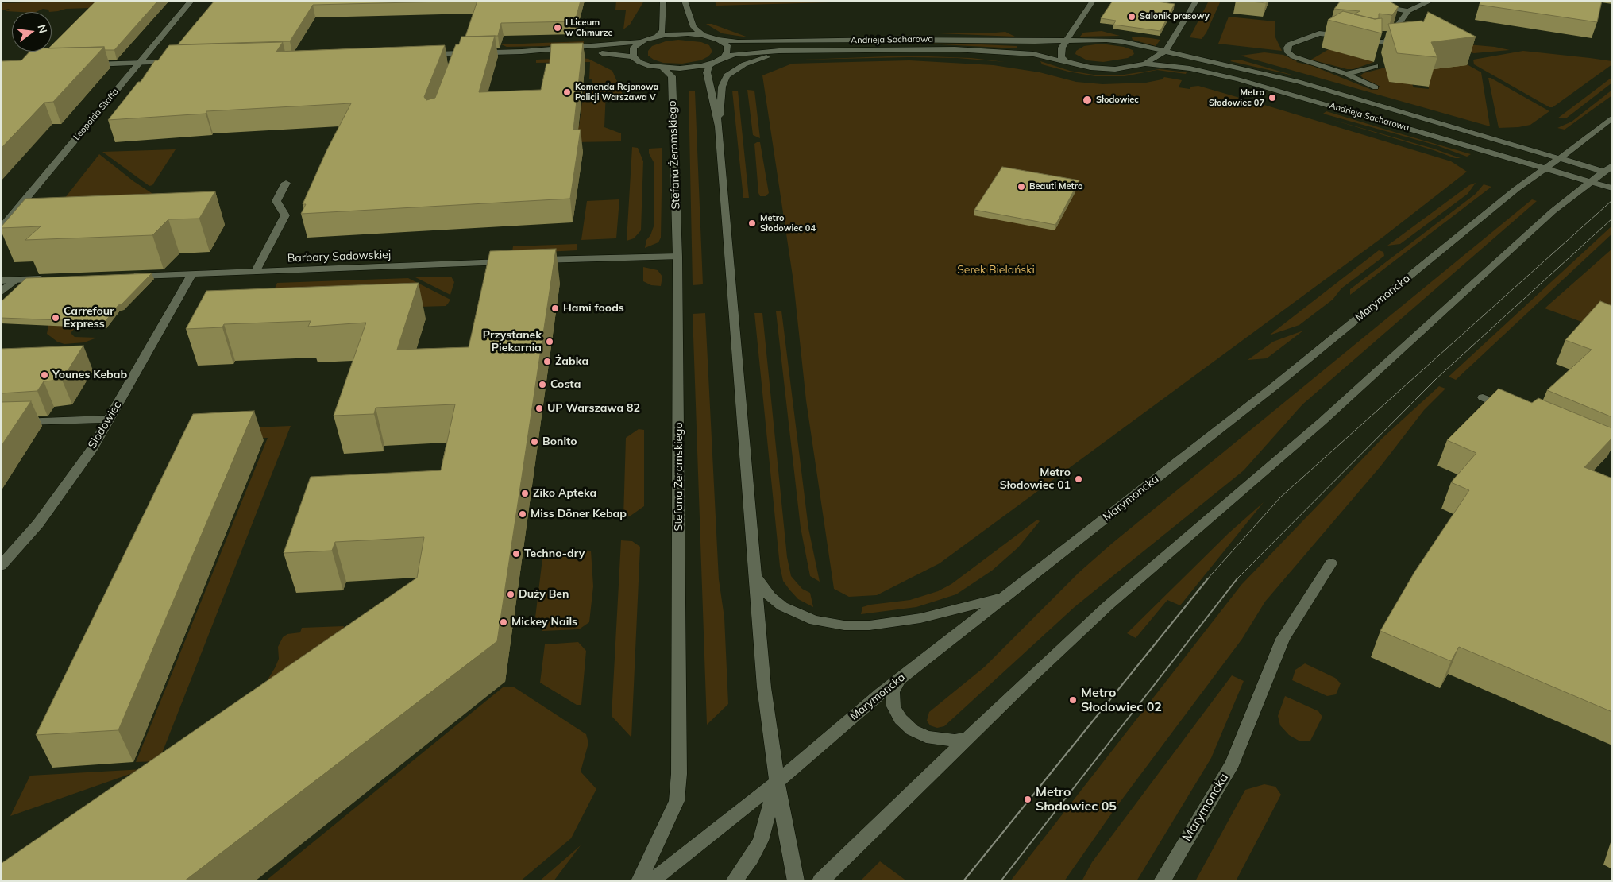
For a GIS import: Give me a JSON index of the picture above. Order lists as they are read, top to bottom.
{
  "streets": {
    "main road": [
      "Andrieja Sacharowa",
      "Leopolda Staffa",
      "Stefana Żeromskiego",
      "Barbary Sadowskiej",
      "Marymoncka",
      "Słodowiec"
    ]
  },
  "crossings": [
    ["Andrieja Sacharowa", "Stefana Żeromskiego"],
    ["Andrieja Sacharowa", "Marymoncka"],
    ["Barbary Sadowskiej", "Słodowiec"]
  ],
  "parks": ["Serek Bielański"],
  "places": [
    "Salonik prasowy",
    "I Liceum w Chmurze",
    "Komenda Rejonowa Policji Warszawa V",
    "Metro Słodowiec 07",
    "Słodowiec",
    "Beauti Metro",
    "Metro Słodowiec 04",
    "Hami foods",
    "Carrefour Express",
    "Przystanek Piekarnia",
    "Żabka",
    "Younes Kebab",
    "Costa",
    "UP Warszawa 82",
    "Bonito",
    "Metro Słodowiec 01",
    "Ziko Apteka",
    "Miss Döner Kebap",
    "Techno-dry",
    "Duży Ben",
    "Mickey Nails",
    "Metro Słodowiec 02",
    "Metro Słodowiec 05"
  ],
  "north": "right"
}
